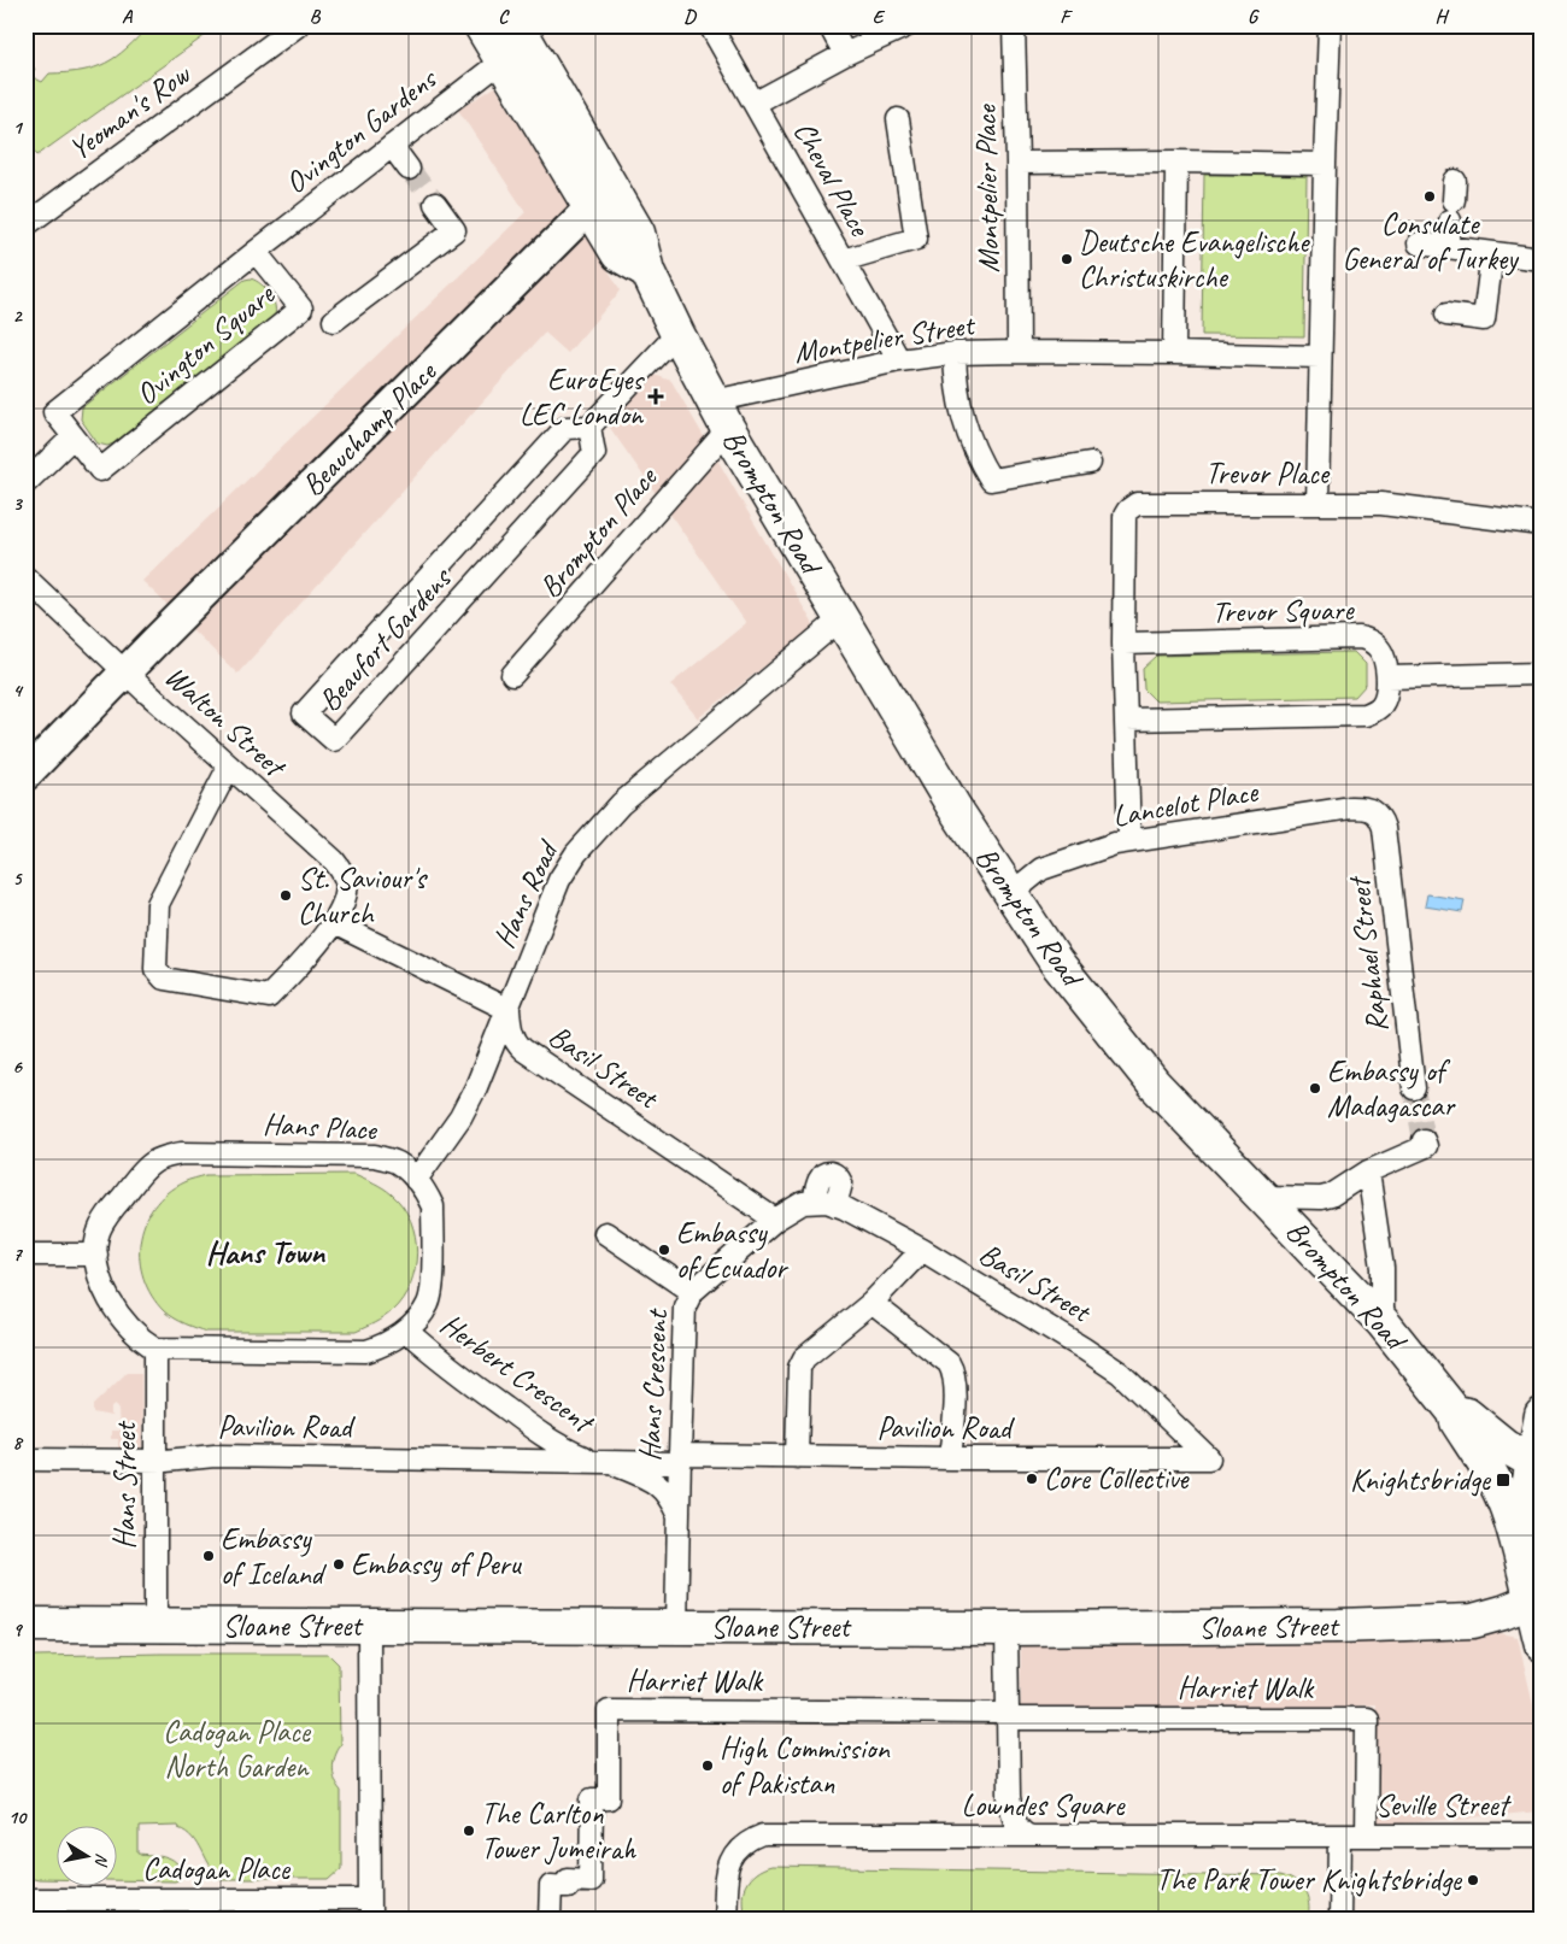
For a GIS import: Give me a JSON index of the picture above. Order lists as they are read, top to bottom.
{
  "streets": {
    "main road": ["Beauchamp Place", "Brompton Road", "Sloane Street"],
    "street": [
      "Yeoman's Row",
      "Ovington Gardens",
      "Cheval Place",
      "Montpelier Place",
      "Montpelier Street",
      "Ovington Square",
      "Trevor Place",
      "Brompton Place",
      "Trevor Square",
      "Beaufort Gardens",
      "Walton Street",
      "Lancelot Place",
      "Hans Road",
      "Raphael Street",
      "Basil Street",
      "Hans Place",
      "Herbert Crescent",
      "Hans Crescent",
      "Pavilion Road",
      "Hans Street",
      "Harriet Walk",
      "Lowndes Square",
      "Seville Street",
      "Cadogan Place"
    ]
  },
  "crossings": [
    ["Ovington Gardens", "Ovington Square"],
    ["Ovington Gardens", "Brompton Road"],
    ["Cheval Place", "Montpelier Street"],
    ["Montpelier Place", "Montpelier Street"],
    ["Montpelier Street", "Brompton Road"],
    ["Montpelier Street", "Brompton Place"],
    ["Beauchamp Place", "Brompton Road"],
    ["Beauchamp Place", "Walton Street"],
    ["Trevor Place", "Trevor Square"],
    ["Brompton Road", "Brompton Place"],
    ["Brompton Road", "Lancelot Place"],
    ["Brompton Road", "Hans Road"],
    ["Lancelot Place", "Raphael Street"],
    ["Hans Road", "Basil Street"],
    ["Hans Road", "Hans Place"],
    ["Basil Street", "Hans Crescent"],
    ["Basil Street", "Pavilion Road"],
    ["Hans Place", "Herbert Crescent"],
    ["Hans Place", "Hans Street"],
    ["Herbert Crescent", "Hans Crescent"],
    ["Herbert Crescent", "Pavilion Road"],
    ["Hans Crescent", "Pavilion Road"],
    ["Hans Crescent", "Sloane Street"],
    ["Pavilion Road", "Hans Street"],
    ["Hans Street", "Sloane Street"],
    ["Sloane Street", "Cadogan Place"],
    ["Harriet Walk", "Seville Street"],
    ["Lowndes Square", "Seville Street"]
  ],
  "districts": ["Hans Town"],
  "parks": ["Cadogan Place North Garden"],
  "places": {
    "other": [
      "Consulate General of Turkey",
      "Deutsche Evangelische Christuskirche",
      "St. Saviour's Church",
      "Embassy of Madagascar",
      "Embassy of Ecuador",
      "Core Collective",
      "Embassy of Iceland",
      "Embassy of Peru",
      "High Commission of Pakistan",
      "The Carlton Tower Jumeirah",
      "The Park Tower Knightsbridge"
    ],
    "health": ["EuroEyes LEC London"],
    "transit": ["Knightsbridge"]
  },
  "north": "right",
  "grid": {
    "columns": [
      "A",
      "B",
      "C",
      "D",
      "E",
      "F",
      "G",
      "H"
    ],
    "rows": [
      "1",
      "2",
      "3",
      "4",
      "5",
      "6",
      "7",
      "8",
      "9",
      "10"
    ]
  }
}
